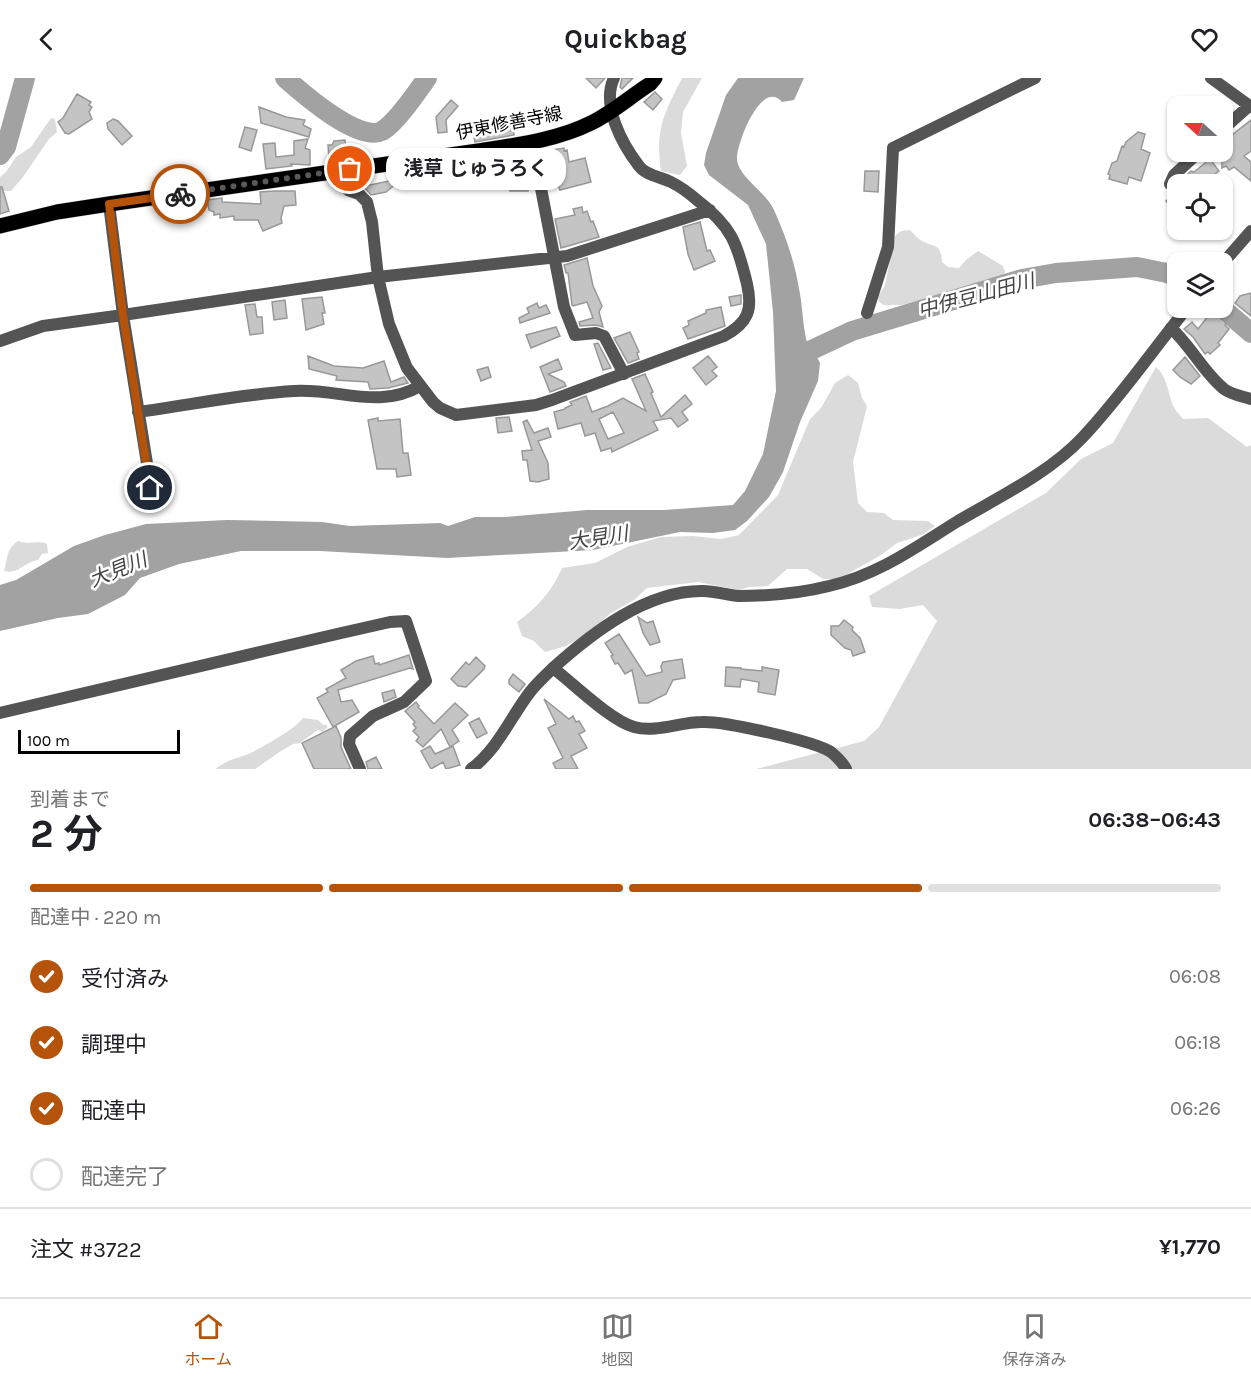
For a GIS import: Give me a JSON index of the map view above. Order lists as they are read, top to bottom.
{
  "streets": {
    "main road": ["伊東修善寺線"]
  },
  "water": ["中伊豆山田川", "大見川"],
  "places": ["浅草 じゅうろく"],
  "scale_bar": "100 m",
  "north": "left",
  "page": {
    "header": "Quickbag",
    "bubble": "浅草 じゅうろく",
    "scale": "100 m",
    "heading": ["2 分", "到着まで", "06:38–06:43"],
    "panel": ["注文 #3722", "¥1,770"],
    "bar": "配達中 · 220 m",
    "list": [
      ["受付済み", "06:08"],
      ["調理中", "06:18"],
      ["配達中", "06:26"],
      "配達完了"
    ],
    "tabs": ["ホーム", "地図", "保存済み"]
  }
}
